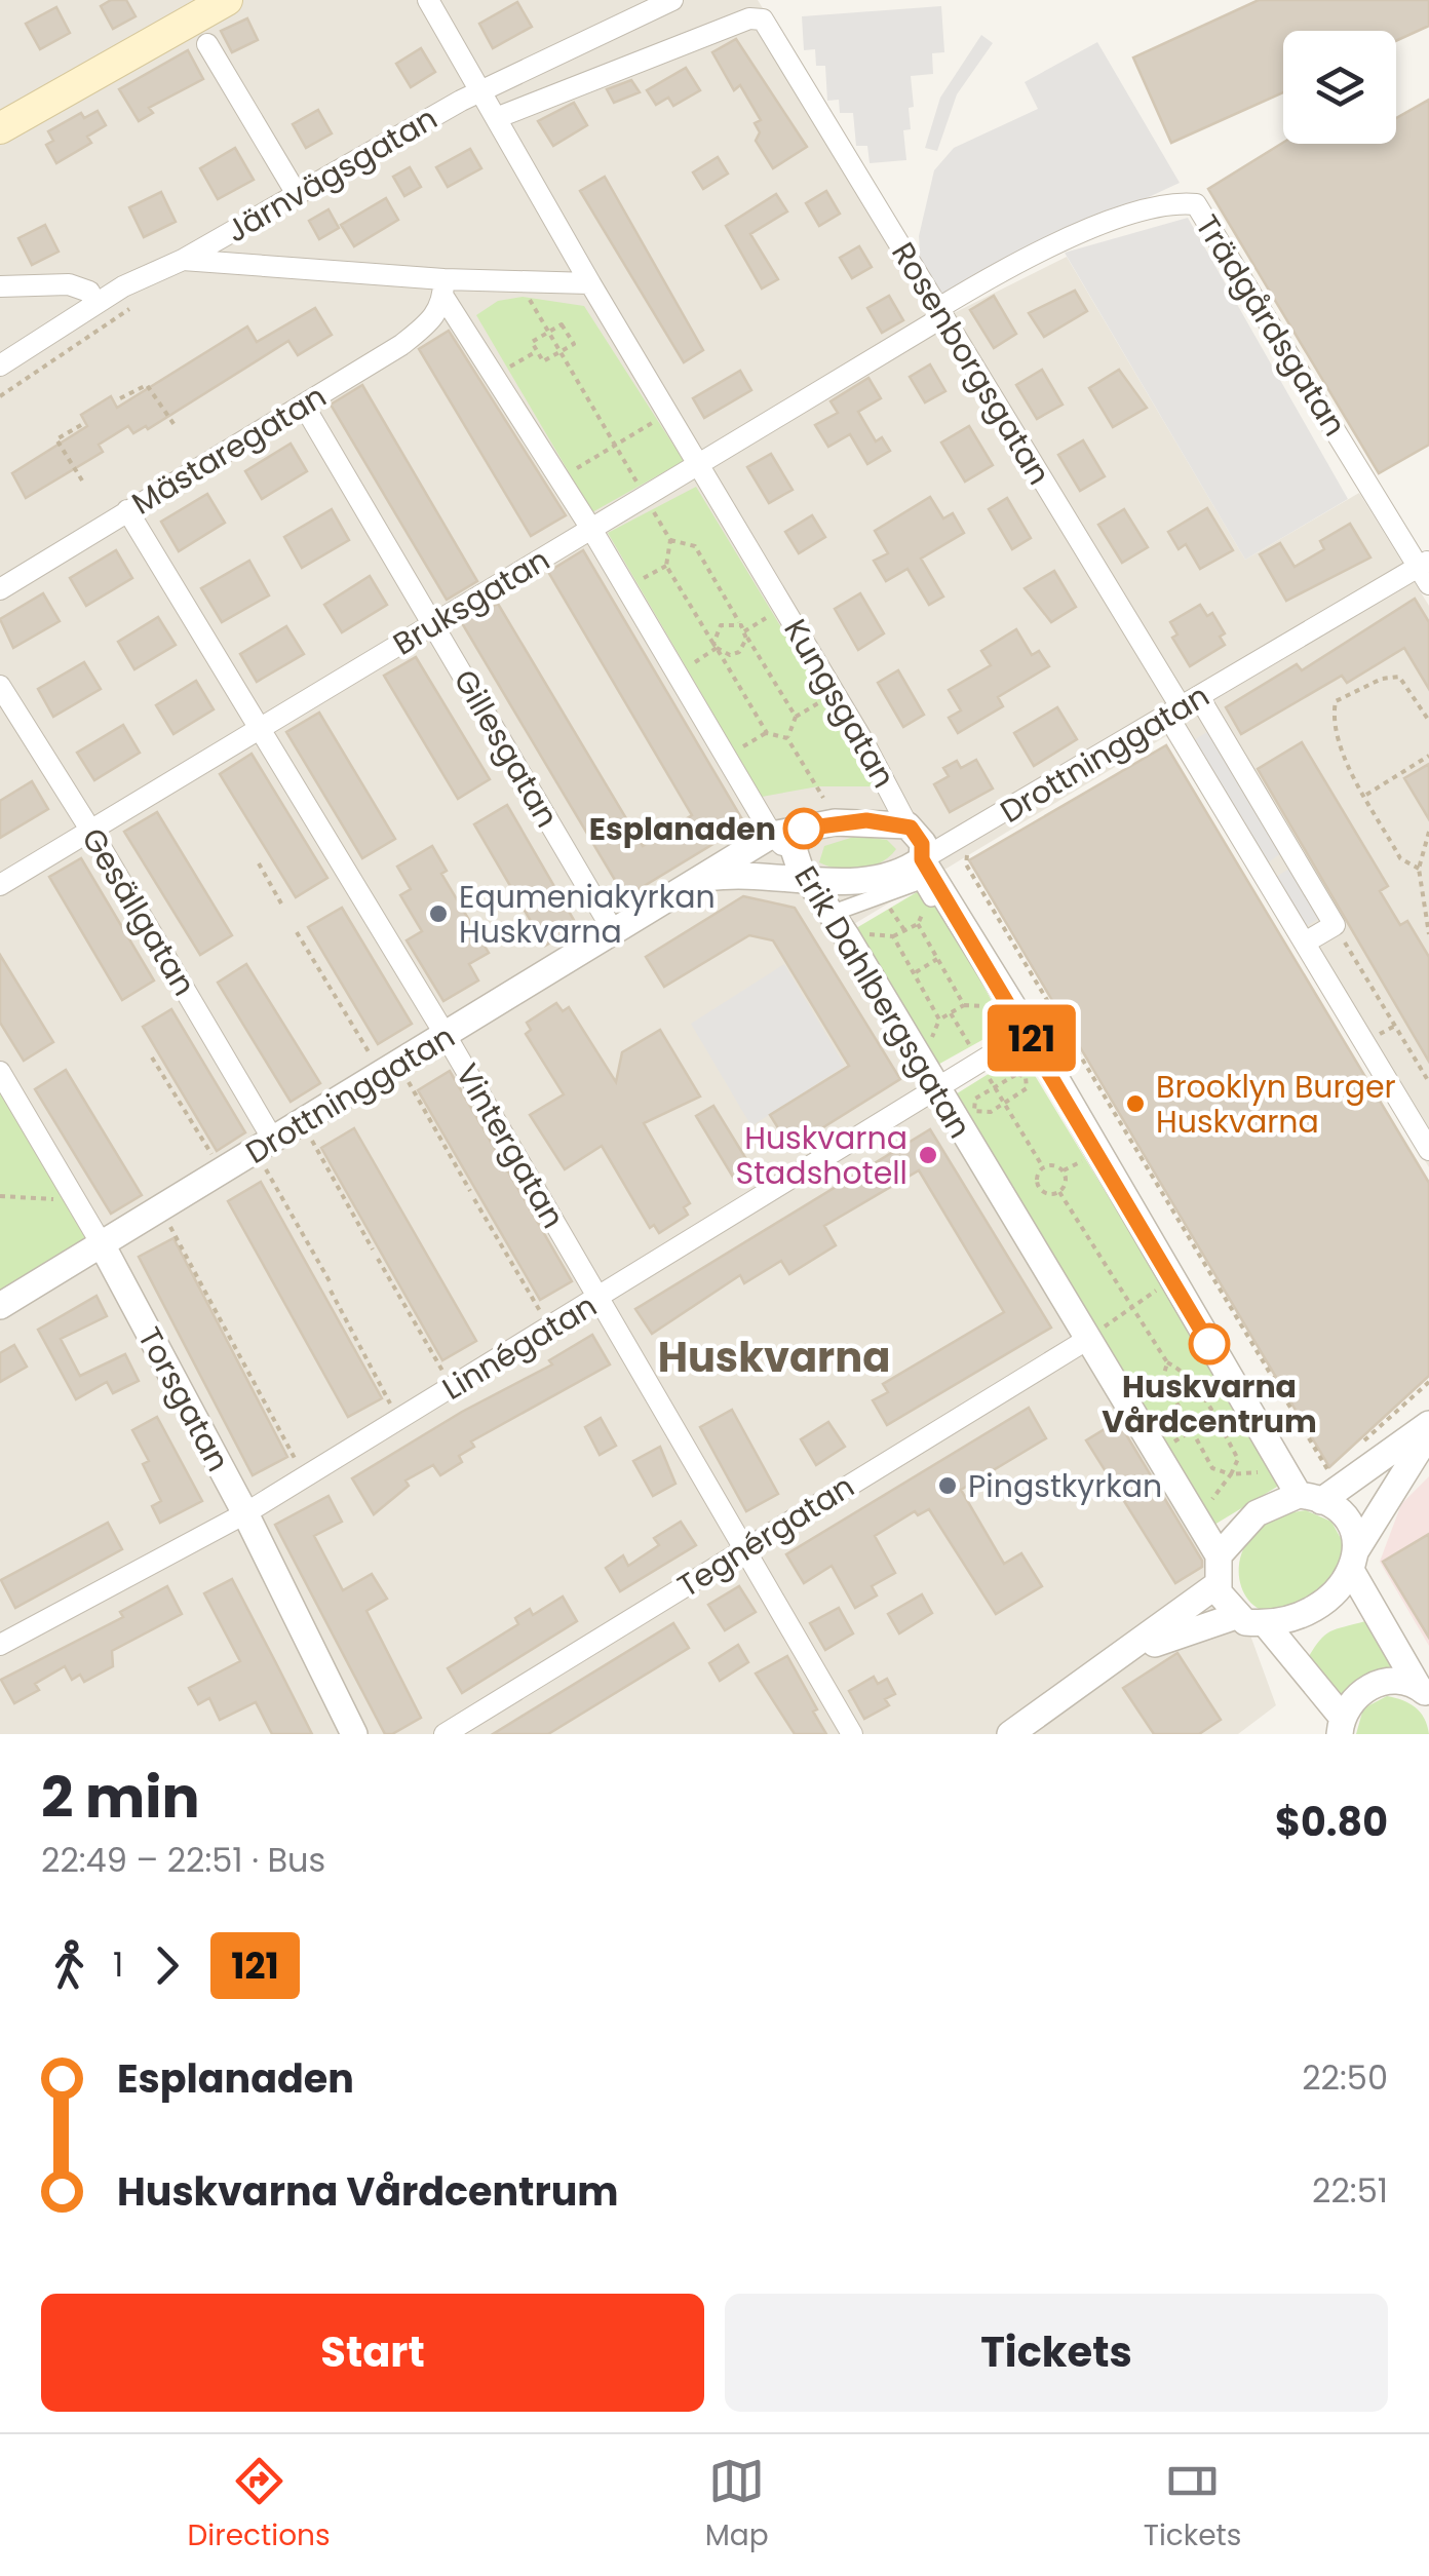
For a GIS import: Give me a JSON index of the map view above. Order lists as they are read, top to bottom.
{
  "streets": {
    "street": [
      "Järnvägsgatan",
      "Trädgårdsgatan",
      "Rosenborgsgatan",
      "Mästaregatan",
      "Bruksgatan",
      "Kungsgatan",
      "Gillesgatan",
      "Drottninggatan",
      "Gesällgatan",
      "Erik Dahlbergsgatan",
      "Vintergatan",
      "Linnégatan",
      "Torsgatan",
      "Tegnérgatan"
    ]
  },
  "crossings": [
    ["Järnvägsgatan", "Kungsgatan"],
    ["Trädgårdsgatan", "Rosenborgsgatan"],
    ["Trädgårdsgatan", "Bruksgatan"],
    ["Trädgårdsgatan", "Drottninggatan"],
    ["Rosenborgsgatan", "Bruksgatan"],
    ["Rosenborgsgatan", "Kungsgatan"],
    ["Rosenborgsgatan", "Drottninggatan"],
    ["Mästaregatan", "Gillesgatan"],
    ["Mästaregatan", "Erik Dahlbergsgatan"],
    ["Mästaregatan", "Vintergatan"],
    ["Bruksgatan", "Kungsgatan"],
    ["Bruksgatan", "Gillesgatan"],
    ["Bruksgatan", "Gesällgatan"],
    ["Bruksgatan", "Erik Dahlbergsgatan"],
    ["Bruksgatan", "Vintergatan"],
    ["Kungsgatan", "Drottninggatan"],
    ["Kungsgatan", "Erik Dahlbergsgatan"],
    ["Kungsgatan", "Linnégatan"],
    ["Gillesgatan", "Drottninggatan"],
    ["Drottninggatan", "Gesällgatan"],
    ["Drottninggatan", "Erik Dahlbergsgatan"],
    ["Drottninggatan", "Vintergatan"],
    ["Drottninggatan", "Torsgatan"],
    ["Erik Dahlbergsgatan", "Linnégatan"],
    ["Erik Dahlbergsgatan", "Tegnérgatan"],
    ["Vintergatan", "Linnégatan"],
    ["Vintergatan", "Tegnérgatan"],
    ["Linnégatan", "Torsgatan"]
  ],
  "districts": ["Huskvarna"],
  "places": [
    "Esplanaden",
    "Equmeniakyrkan Huskvarna",
    "Brooklyn Burger Huskvarna",
    "Huskvarna Stadshotell",
    "Huskvarna Vårdcentrum",
    "Pingstkyrkan"
  ],
  "lines": ["bus line 121"],
  "page": {
    "on_map": "121",
    "heading": ["2 min", "22:49 – 22:51 · Bus", "$0.80"],
    "legs": ["1", "121"],
    "list": [
      {
        "name": "Esplanaden",
        "value": "22:50"
      },
      {
        "name": "Huskvarna Vårdcentrum",
        "value": "22:51"
      }
    ],
    "buttons": ["Start", "Tickets"],
    "tabs": ["Directions", "Map", "Tickets"]
  }
}
